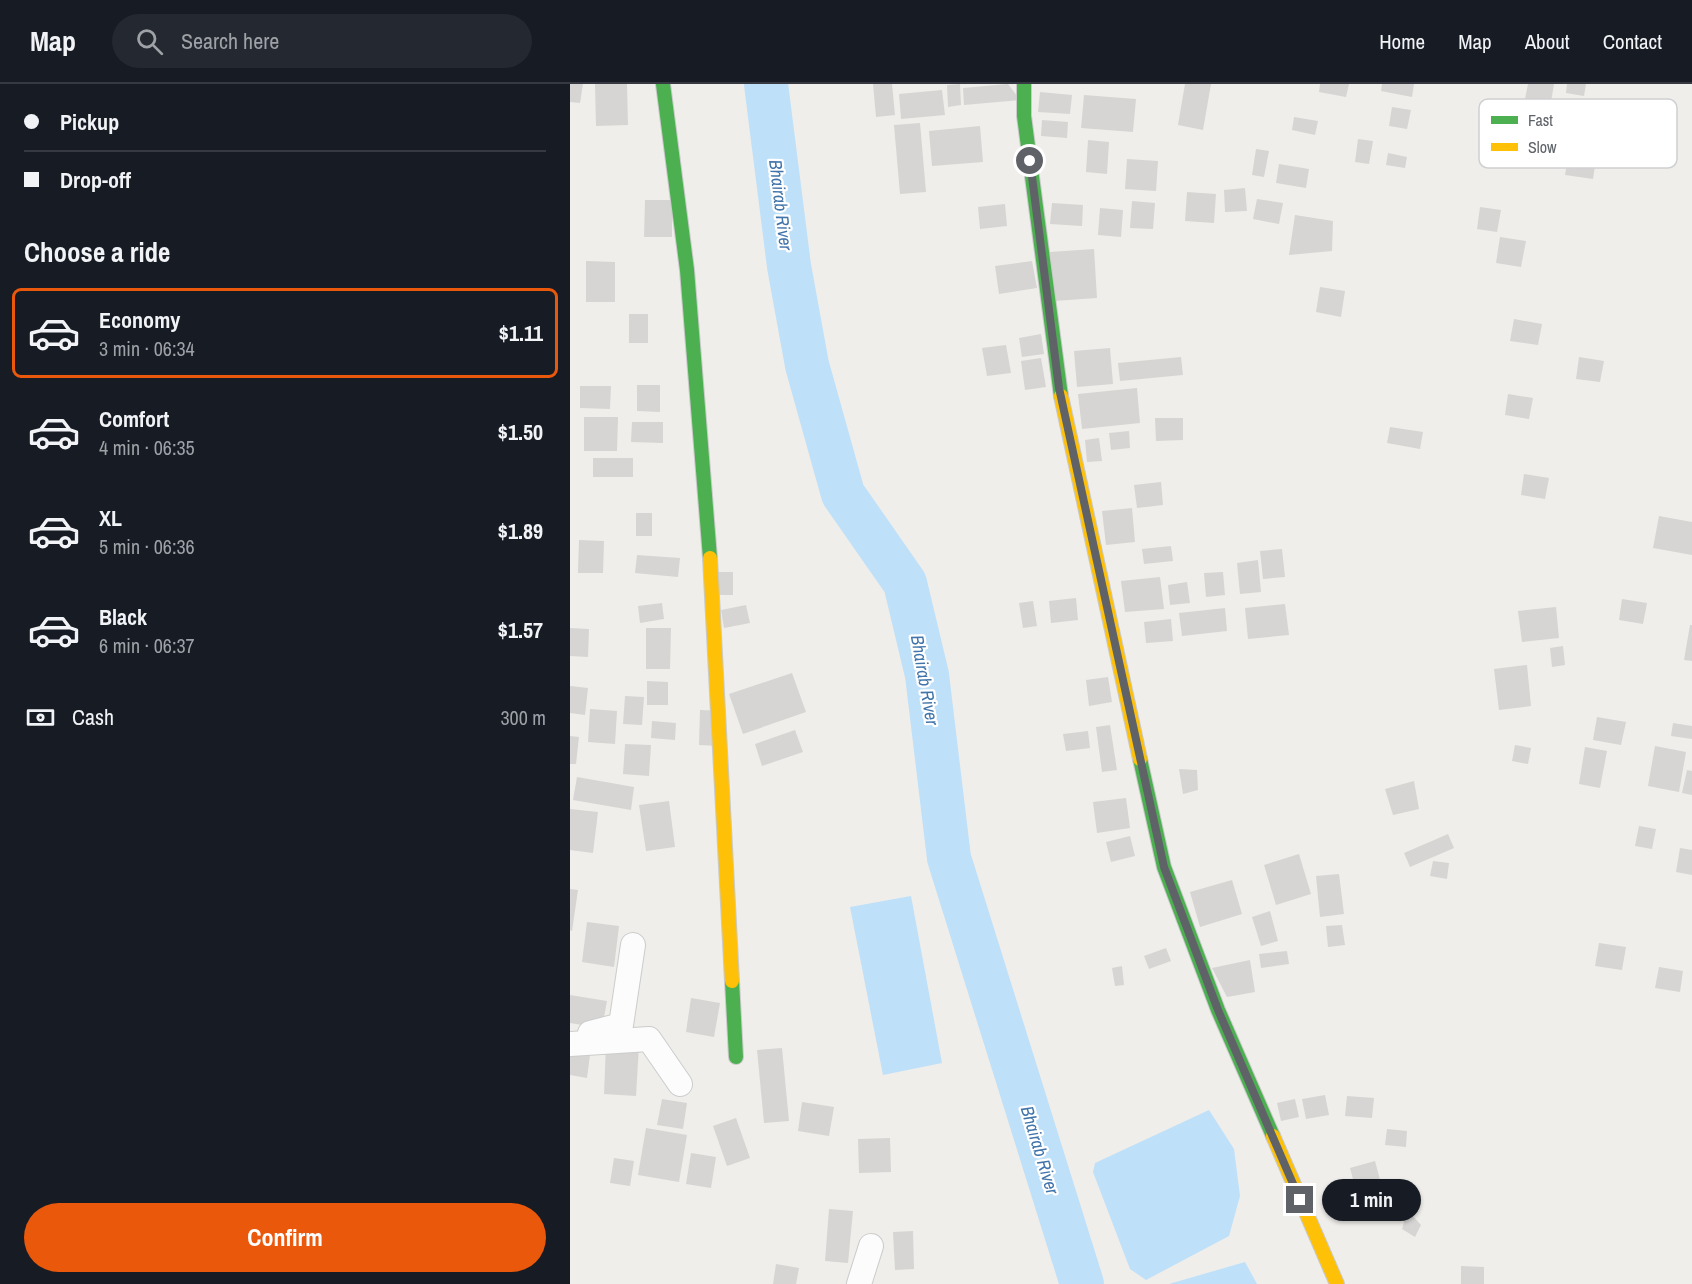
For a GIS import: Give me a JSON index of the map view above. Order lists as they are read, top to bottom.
{
  "water": ["Bhairab River"],
  "legend": ["Fast", "Slow"],
  "page": {
    "header": "Map",
    "search": "Search here",
    "nav": [
      "Home",
      "Map",
      "About",
      "Contact"
    ],
    "banner": ["Pickup", "Drop-off"],
    "heading": "Choose a ride",
    "list": [
      {
        "name": "Economy",
        "note": "3 min · 06:34",
        "value": "$1.11"
      },
      {
        "name": "Comfort",
        "note": "4 min · 06:35",
        "value": "$1.50"
      },
      {
        "name": "XL",
        "note": "5 min · 06:36",
        "value": "$1.89"
      },
      {
        "name": "Black",
        "note": "6 min · 06:37",
        "value": "$1.57"
      }
    ],
    "pay": ["Cash", "300 m"],
    "bubble": "1 min",
    "buttons": "Confirm"
  }
}
